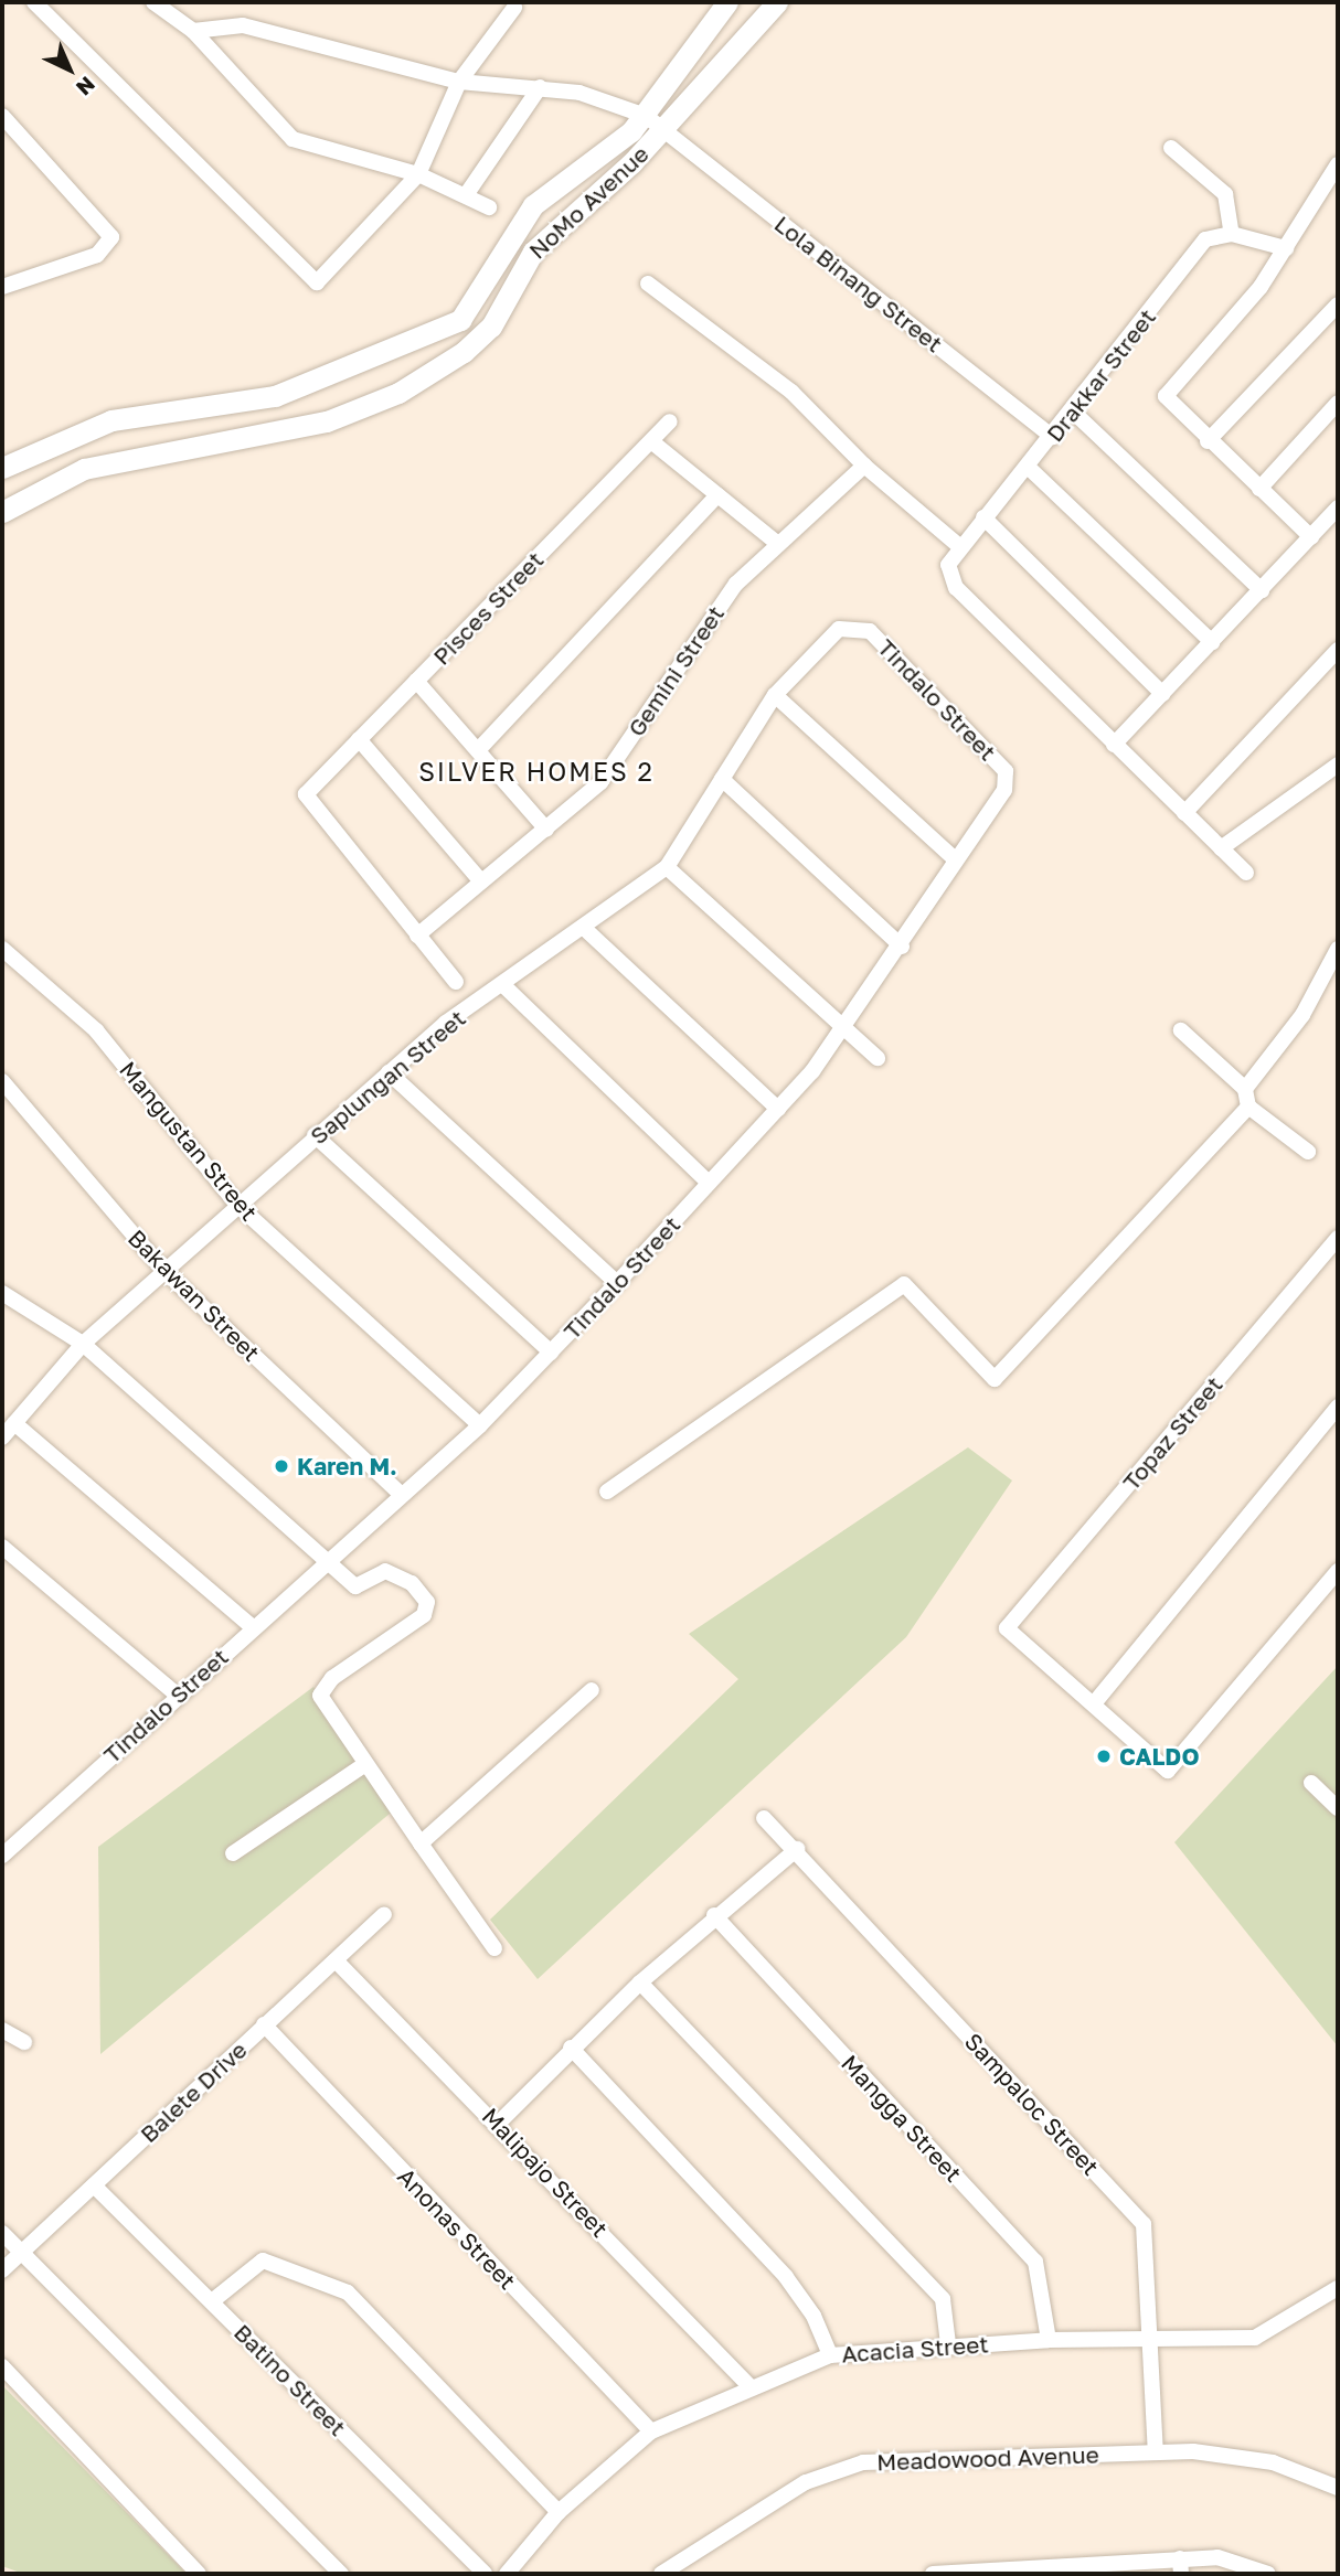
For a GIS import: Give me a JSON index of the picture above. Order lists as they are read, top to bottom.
{
  "streets": {
    "main road": ["NoMo Avenue"],
    "street": [
      "Lola Binang Street",
      "Drakkar Street",
      "Pisces Street",
      "Gemini Street",
      "Tindalo Street",
      "Saplungan Street",
      "Mangustan Street",
      "Bakawan Street",
      "Topaz Street",
      "Balete Drive",
      "Sampaloc Street",
      "Mangga Street",
      "Malipajo Street",
      "Anonas Street",
      "Acacia Street",
      "Batino Street",
      "Meadowood Avenue"
    ]
  },
  "crossings": [
    ["NoMo Avenue", "Lola Binang Street"],
    ["Lola Binang Street", "Drakkar Street"],
    ["Pisces Street", "Gemini Street"],
    ["Tindalo Street", "Saplungan Street"],
    ["Tindalo Street", "Mangustan Street"],
    ["Tindalo Street", "Bakawan Street"],
    ["Saplungan Street", "Mangustan Street"],
    ["Saplungan Street", "Bakawan Street"],
    ["Balete Drive", "Malipajo Street"],
    ["Balete Drive", "Anonas Street"],
    ["Balete Drive", "Batino Street"],
    ["Sampaloc Street", "Acacia Street"],
    ["Sampaloc Street", "Meadowood Avenue"],
    ["Mangga Street", "Acacia Street"],
    ["Malipajo Street", "Acacia Street"],
    ["Anonas Street", "Acacia Street"]
  ],
  "districts": ["SILVER HOMES 2"],
  "places": ["Karen M.", "CALDO"],
  "north": "bottom right"
}
